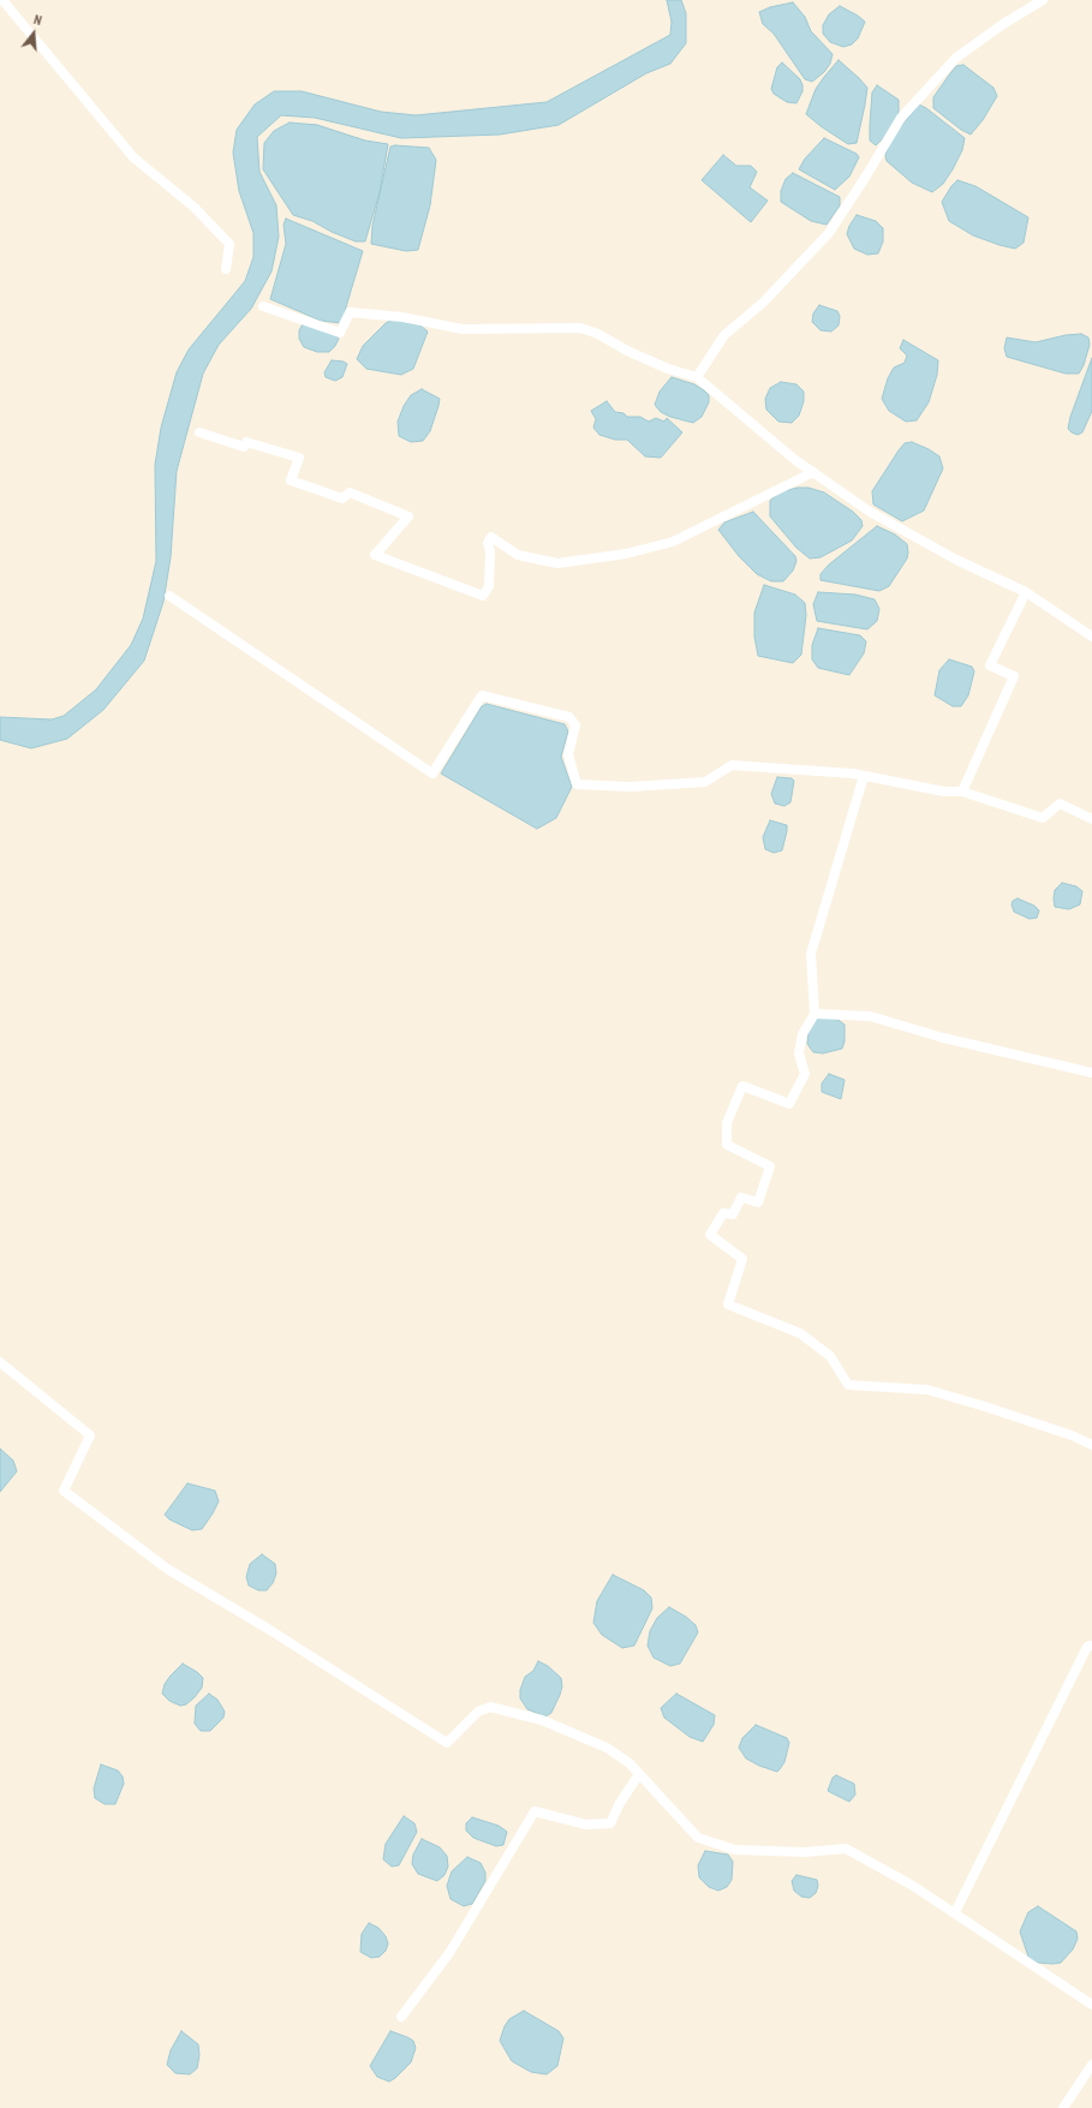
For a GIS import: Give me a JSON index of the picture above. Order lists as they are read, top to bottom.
{
  "north": "top"
}
